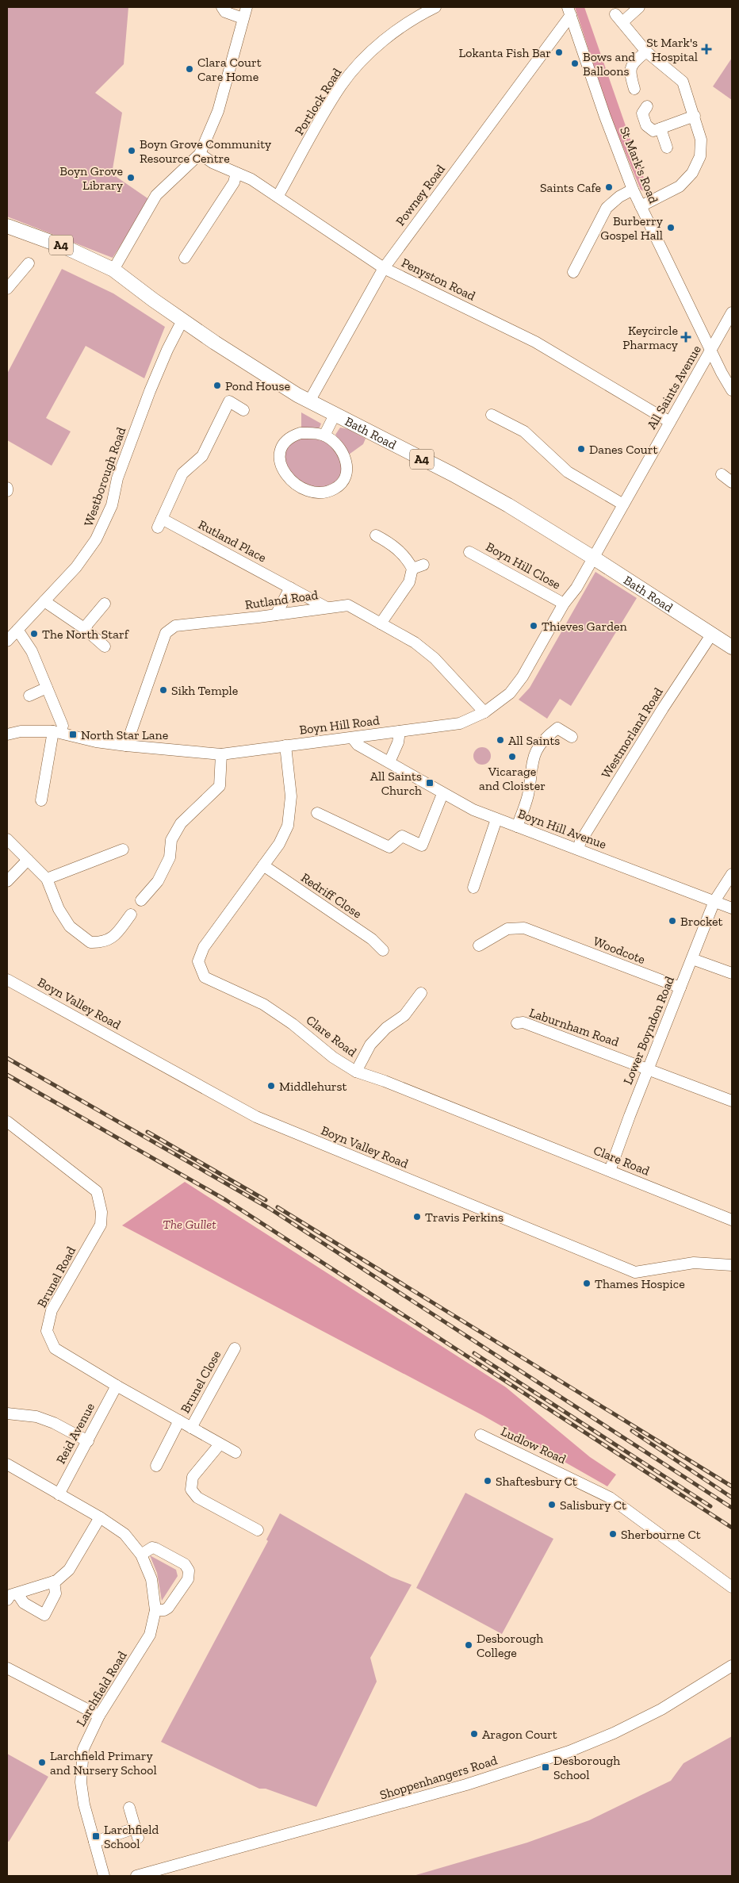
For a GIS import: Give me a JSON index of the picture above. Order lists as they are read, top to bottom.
{
  "streets": {
    "main road": ["A4", "Bath Road"],
    "street": [
      "Portlock Road",
      "St Mark's Road",
      "Powney Road",
      "Penyston Road",
      "All Saints Avenue",
      "Westborough Road",
      "Rutland Place",
      "Boyn Hill Close",
      "Rutland Road",
      "Boyn Hill Road",
      "Westmorland Road",
      "Boyn Hill Avenue",
      "Redriff Close",
      "Woodcote",
      "Boyn Valley Road",
      "Laburnham Road",
      "Lower Boyndon Road",
      "Clare Road",
      "Brunel Road",
      "Brunel Close",
      "Reid Avenue",
      "Ludlow Road",
      "Larchfield Road",
      "Shoppenhangers Road"
    ]
  },
  "crossings": [
    ["Portlock Road", "Penyston Road"],
    ["St Mark's Road", "Powney Road"],
    ["St Mark's Road", "All Saints Avenue"],
    ["Powney Road", "Penyston Road"],
    ["Powney Road", "Bath Road"],
    ["Penyston Road", "All Saints Avenue"],
    ["All Saints Avenue", "Bath Road"],
    ["All Saints Avenue", "Boyn Hill Road"],
    ["Bath Road", "Westborough Road"],
    ["Bath Road", "Boyn Hill Road"],
    ["Bath Road", "Westmorland Road"],
    ["Rutland Place", "Rutland Road"],
    ["Boyn Hill Close", "Boyn Hill Road"],
    ["Rutland Road", "Boyn Hill Road"],
    ["Boyn Hill Road", "Boyn Hill Avenue"],
    ["Boyn Hill Road", "Clare Road"],
    ["Westmorland Road", "Boyn Hill Avenue"],
    ["Boyn Hill Avenue", "Lower Boyndon Road"],
    ["Redriff Close", "Clare Road"],
    ["Woodcote", "Lower Boyndon Road"],
    ["Laburnham Road", "Lower Boyndon Road"],
    ["Lower Boyndon Road", "Clare Road"],
    ["Brunel Road", "Brunel Close"],
    ["Brunel Road", "Reid Avenue"],
    ["Reid Avenue", "Larchfield Road"]
  ],
  "parks": ["The Gullet"],
  "places": {
    "health": ["St Mark's Hospital", "Keycircle Pharmacy"],
    "other": [
      "Lokanta Fish Bar",
      "Bows and Balloons",
      "Clara Court Care Home",
      "Boyn Grove Community Resource Centre",
      "Boyn Grove Library",
      "Saints Cafe",
      "Burberry Gospel Hall",
      "Pond House",
      "Danes Court",
      "Thieves Garden",
      "The North Starf",
      "Sikh Temple",
      "All Saints",
      "Vicarage and Cloister",
      "Brocket",
      "Middlehurst",
      "Travis Perkins",
      "Thames Hospice",
      "Shaftesbury Ct",
      "Salisbury Ct",
      "Sherbourne Ct",
      "Desborough College",
      "Aragon Court",
      "Larchfield Primary and Nursery School"
    ],
    "transit": [
      "North Star Lane",
      "All Saints Church",
      "Desborough School",
      "Larchfield School"
    ]
  }
}
